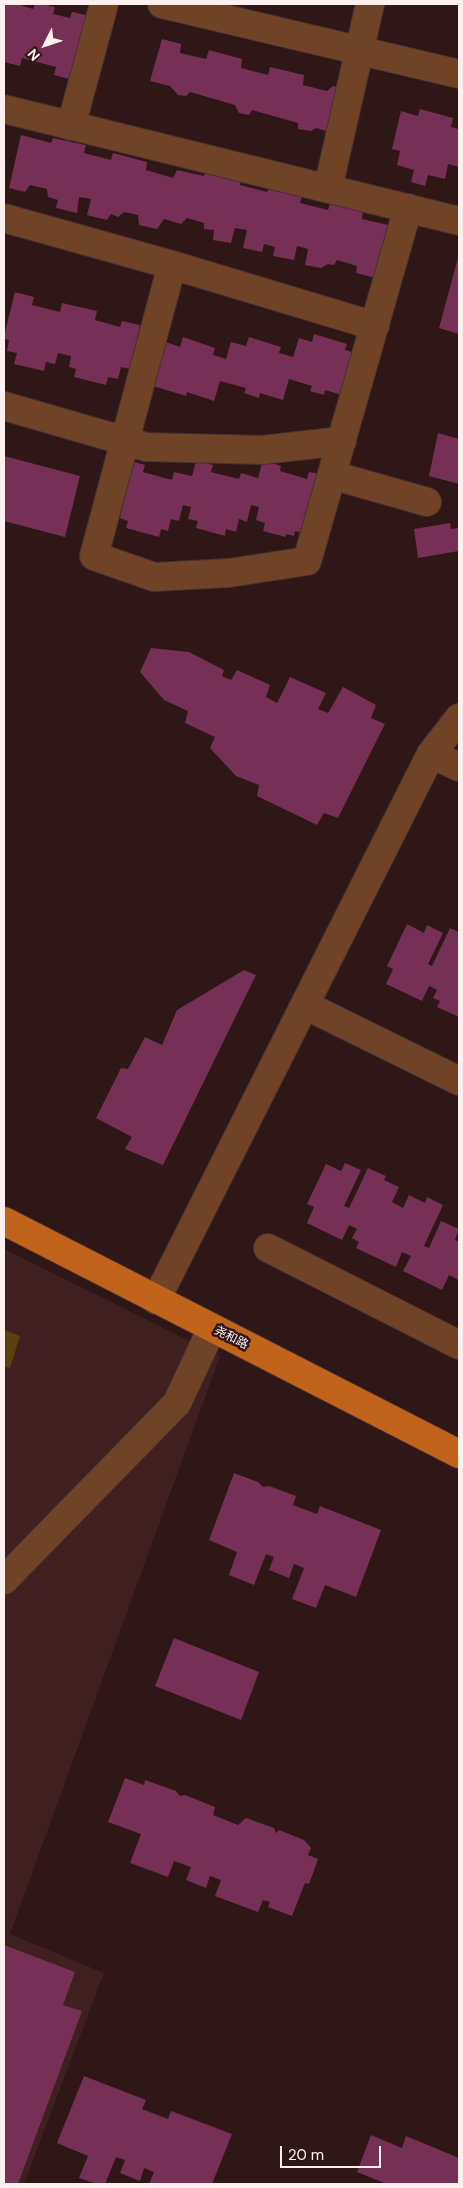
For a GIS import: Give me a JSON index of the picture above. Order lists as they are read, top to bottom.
{
  "streets": {
    "main road": ["尧和路"]
  },
  "scale_bar": "20 m",
  "north": "bottom left"
}
